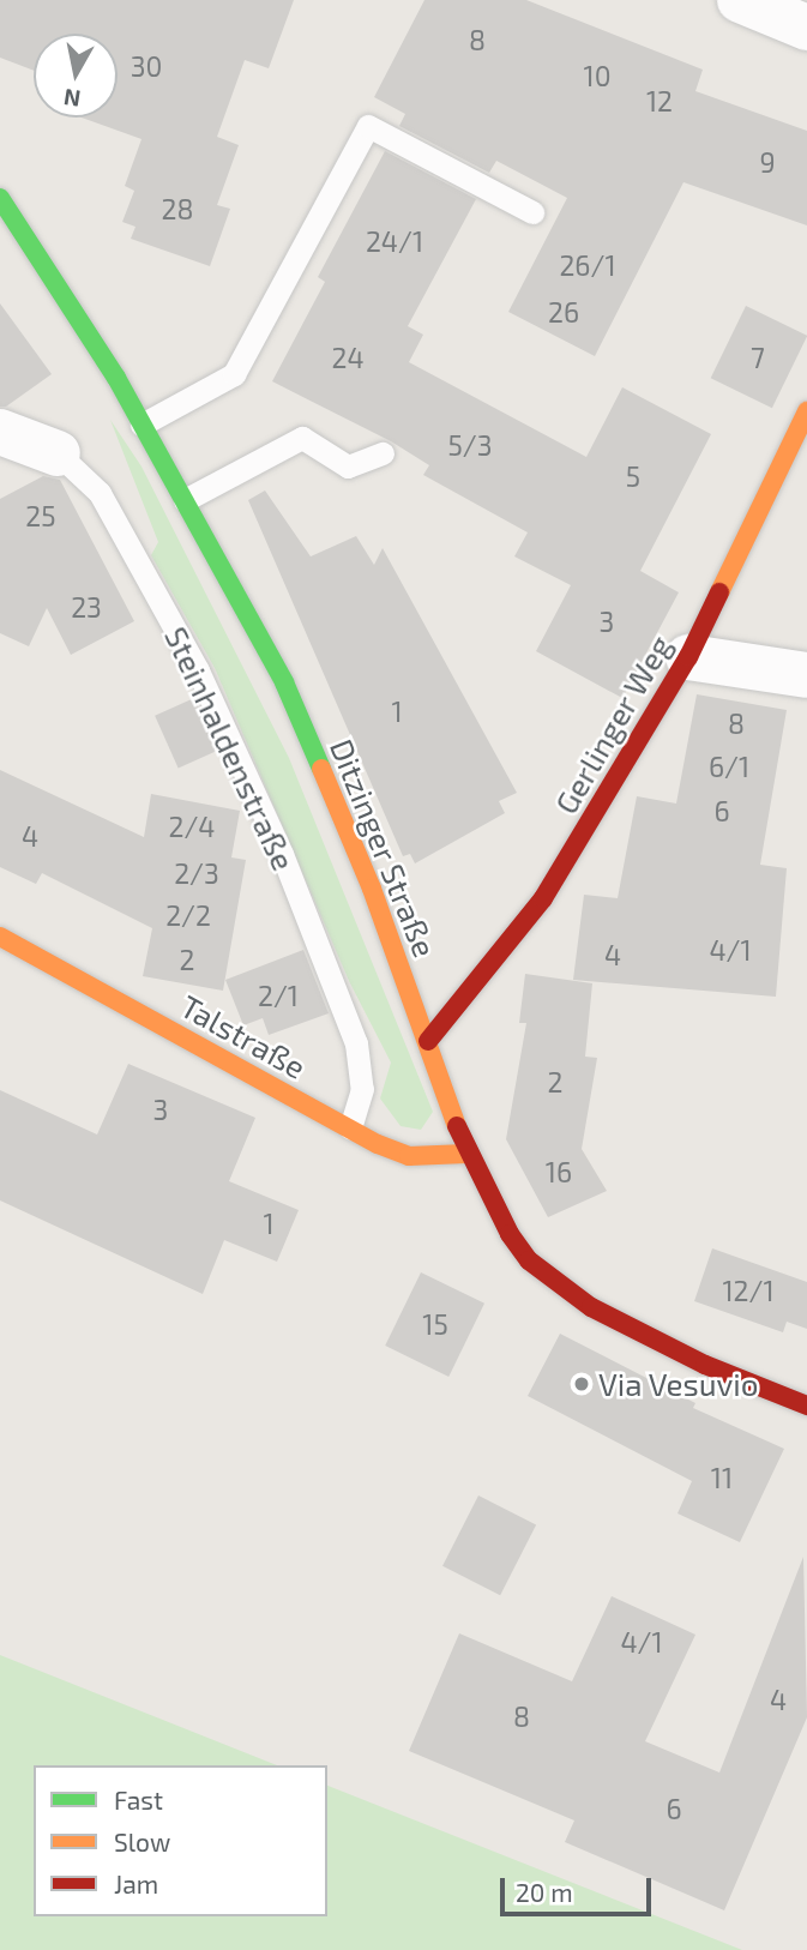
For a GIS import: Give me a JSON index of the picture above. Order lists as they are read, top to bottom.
{
  "streets": {
    "street": [
      "Gerlinger Weg",
      "Steinhaldenstraße",
      "Ditzinger Straße",
      "Talstraße"
    ]
  },
  "crossings": [
    ["Gerlinger Weg", "Ditzinger Straße"],
    ["Steinhaldenstraße", "Talstraße"],
    ["Ditzinger Straße", "Talstraße"]
  ],
  "places": ["Via Vesuvio"],
  "house_numbers": [
    "8",
    "30",
    "10",
    "12",
    "9",
    "28",
    "24/1",
    "26/1",
    "26",
    "24",
    "7",
    "5/3",
    "5",
    "25",
    "23",
    "3",
    "1",
    "8",
    "6/1",
    "6",
    "2/4",
    "4",
    "2/3",
    "2/2",
    "4/1",
    "4",
    "2",
    "2/1",
    "2",
    "3",
    "16",
    "1",
    "12/1",
    "15",
    "11",
    "4/1",
    "4",
    "8",
    "6"
  ],
  "legend": ["Fast", "Slow", "Jam"],
  "scale_bar": "20 m",
  "north": "bottom"
}
